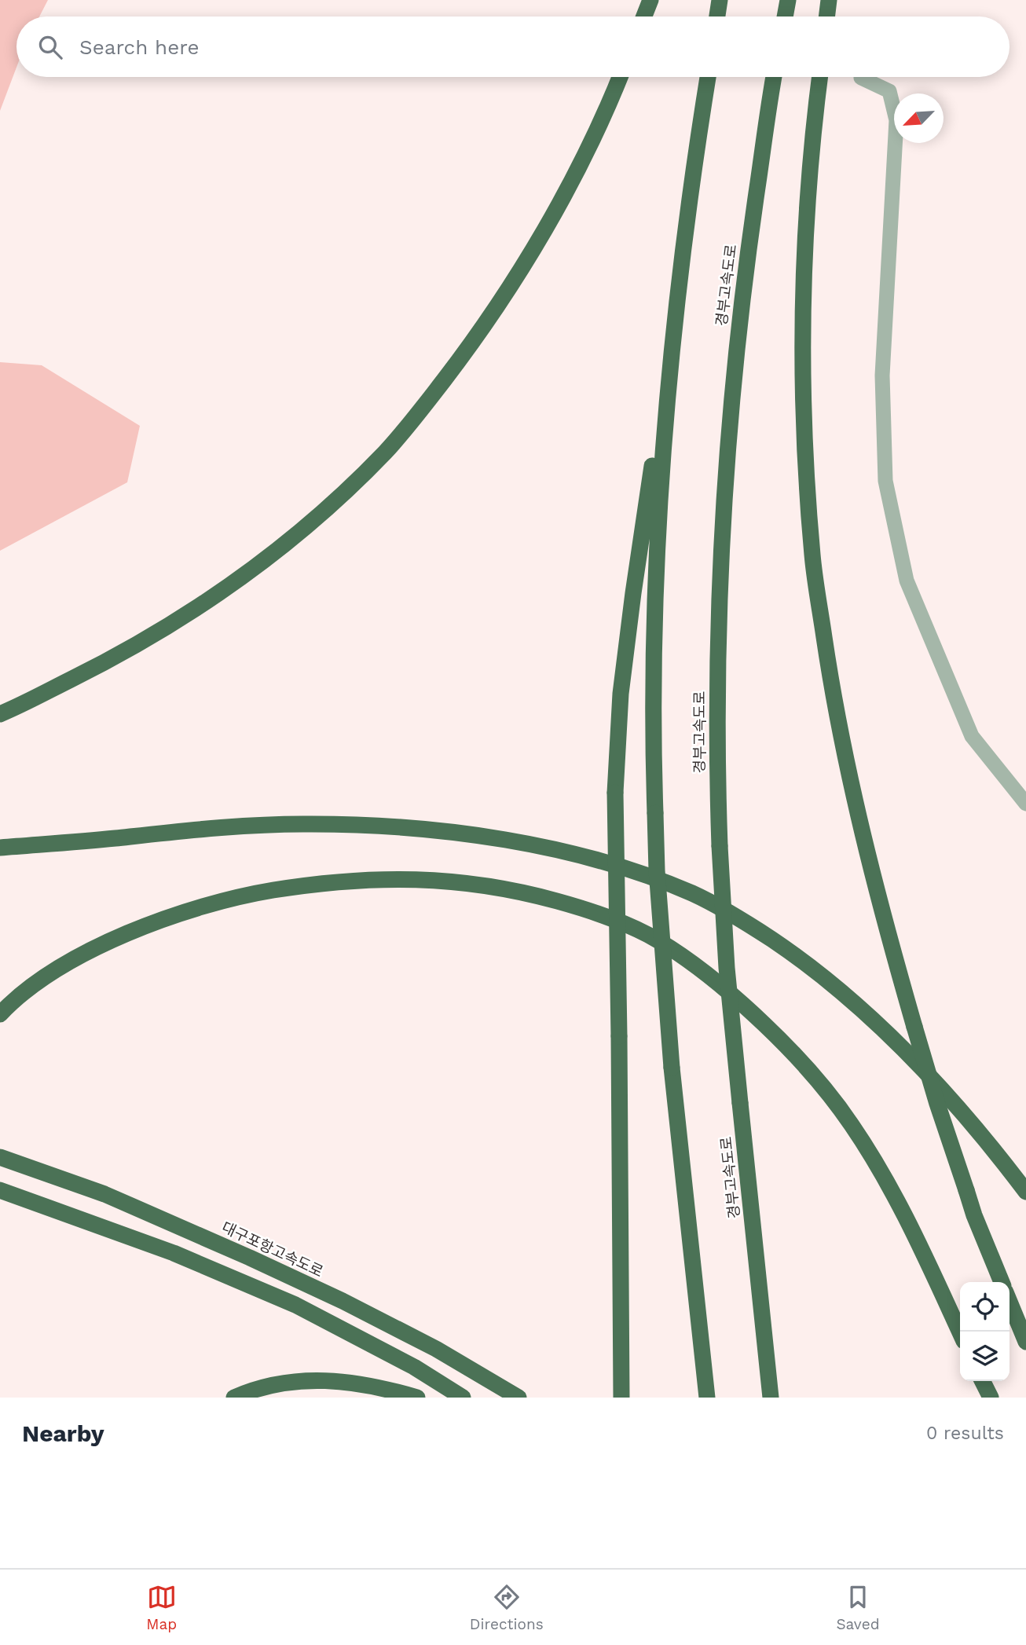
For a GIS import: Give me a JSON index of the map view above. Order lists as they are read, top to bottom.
{
  "streets": {
    "highway": ["경부고속도로", "대구포항고속도로"]
  },
  "north": "bottom left",
  "page": {
    "search": "Search here",
    "heading": ["Nearby", "0 results"],
    "nav": ["Map", "Directions", "Saved"]
  }
}
